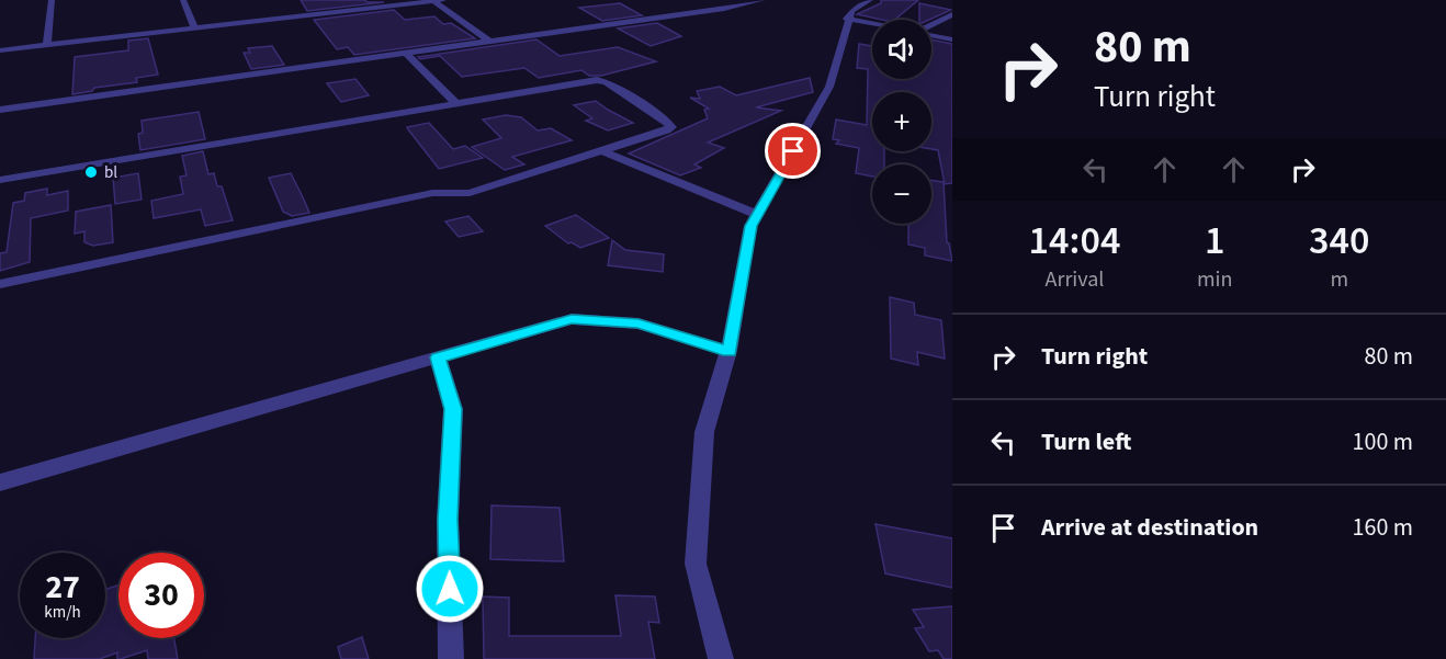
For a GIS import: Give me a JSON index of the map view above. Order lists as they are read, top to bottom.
{
  "places": ["bl"],
  "page": {
    "turn": ["80 m", "Turn right"],
    "map_buttons": ["+", "−"],
    "eta": [
      "14:04",
      "Arrival",
      "1",
      "min",
      "340",
      "m"
    ],
    "list": [
      {
        "name": "Turn right",
        "value": "80 m"
      },
      {
        "name": "Turn left",
        "value": "100 m"
      },
      {
        "name": "Arrive at destination",
        "value": "160 m"
      }
    ],
    "speed": "27 km/h",
    "limit": "30"
  }
}
